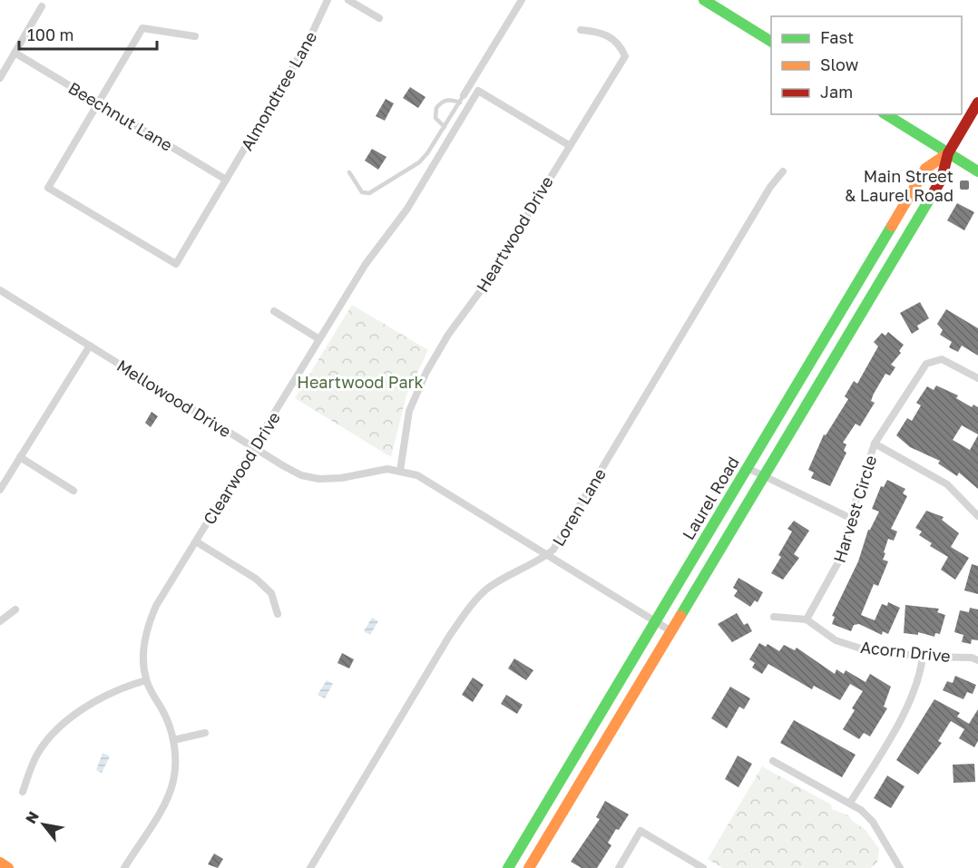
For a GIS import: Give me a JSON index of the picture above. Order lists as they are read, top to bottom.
{
  "streets": {
    "main road": ["Laurel Road"],
    "street": [
      "Almondtree Lane",
      "Beechnut Lane",
      "Heartwood Drive",
      "Mellowood Drive",
      "Clearwood Drive",
      "Loren Lane",
      "Harvest Circle",
      "Acorn Drive"
    ]
  },
  "crossings": [
    ["Almondtree Lane", "Beechnut Lane"],
    ["Heartwood Drive", "Mellowood Drive"],
    ["Heartwood Drive", "Clearwood Drive"],
    ["Mellowood Drive", "Clearwood Drive"],
    ["Mellowood Drive", "Laurel Road"],
    ["Mellowood Drive", "Loren Lane"],
    ["Harvest Circle", "Acorn Drive"]
  ],
  "parks": ["Heartwood Park"],
  "places": {
    "transit": ["Main Street & Laurel Road"]
  },
  "legend": ["Fast", "Slow", "Jam"],
  "scale_bar": "100 m",
  "north": "top left"
}
